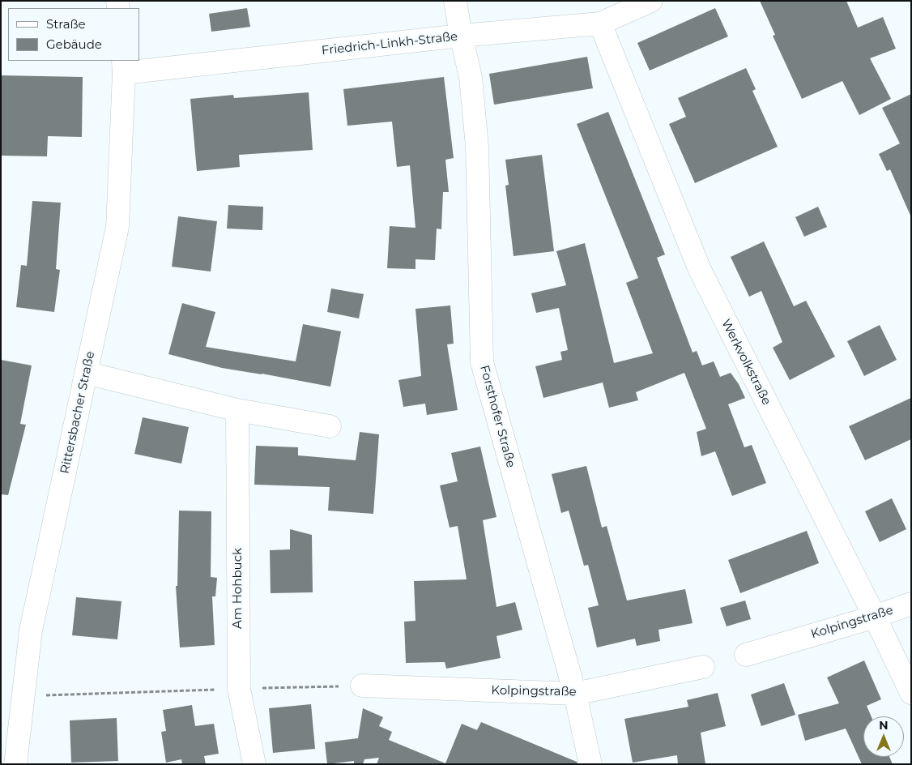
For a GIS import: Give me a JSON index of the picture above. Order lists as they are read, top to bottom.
{
  "streets": {
    "street": [
      "Friedrich-Linkh-Straße",
      "Werkvolkstraße",
      "Rittersbacher Straße",
      "Forsthofer Straße",
      "Am Hohbuck",
      "Kolpingstraße"
    ]
  },
  "crossings": [
    ["Friedrich-Linkh-Straße", "Werkvolkstraße"],
    ["Friedrich-Linkh-Straße", "Rittersbacher Straße"],
    ["Friedrich-Linkh-Straße", "Forsthofer Straße"],
    ["Werkvolkstraße", "Kolpingstraße"],
    ["Forsthofer Straße", "Kolpingstraße"]
  ],
  "legend": ["Straße", "Gebäude"],
  "north": "top"
}
